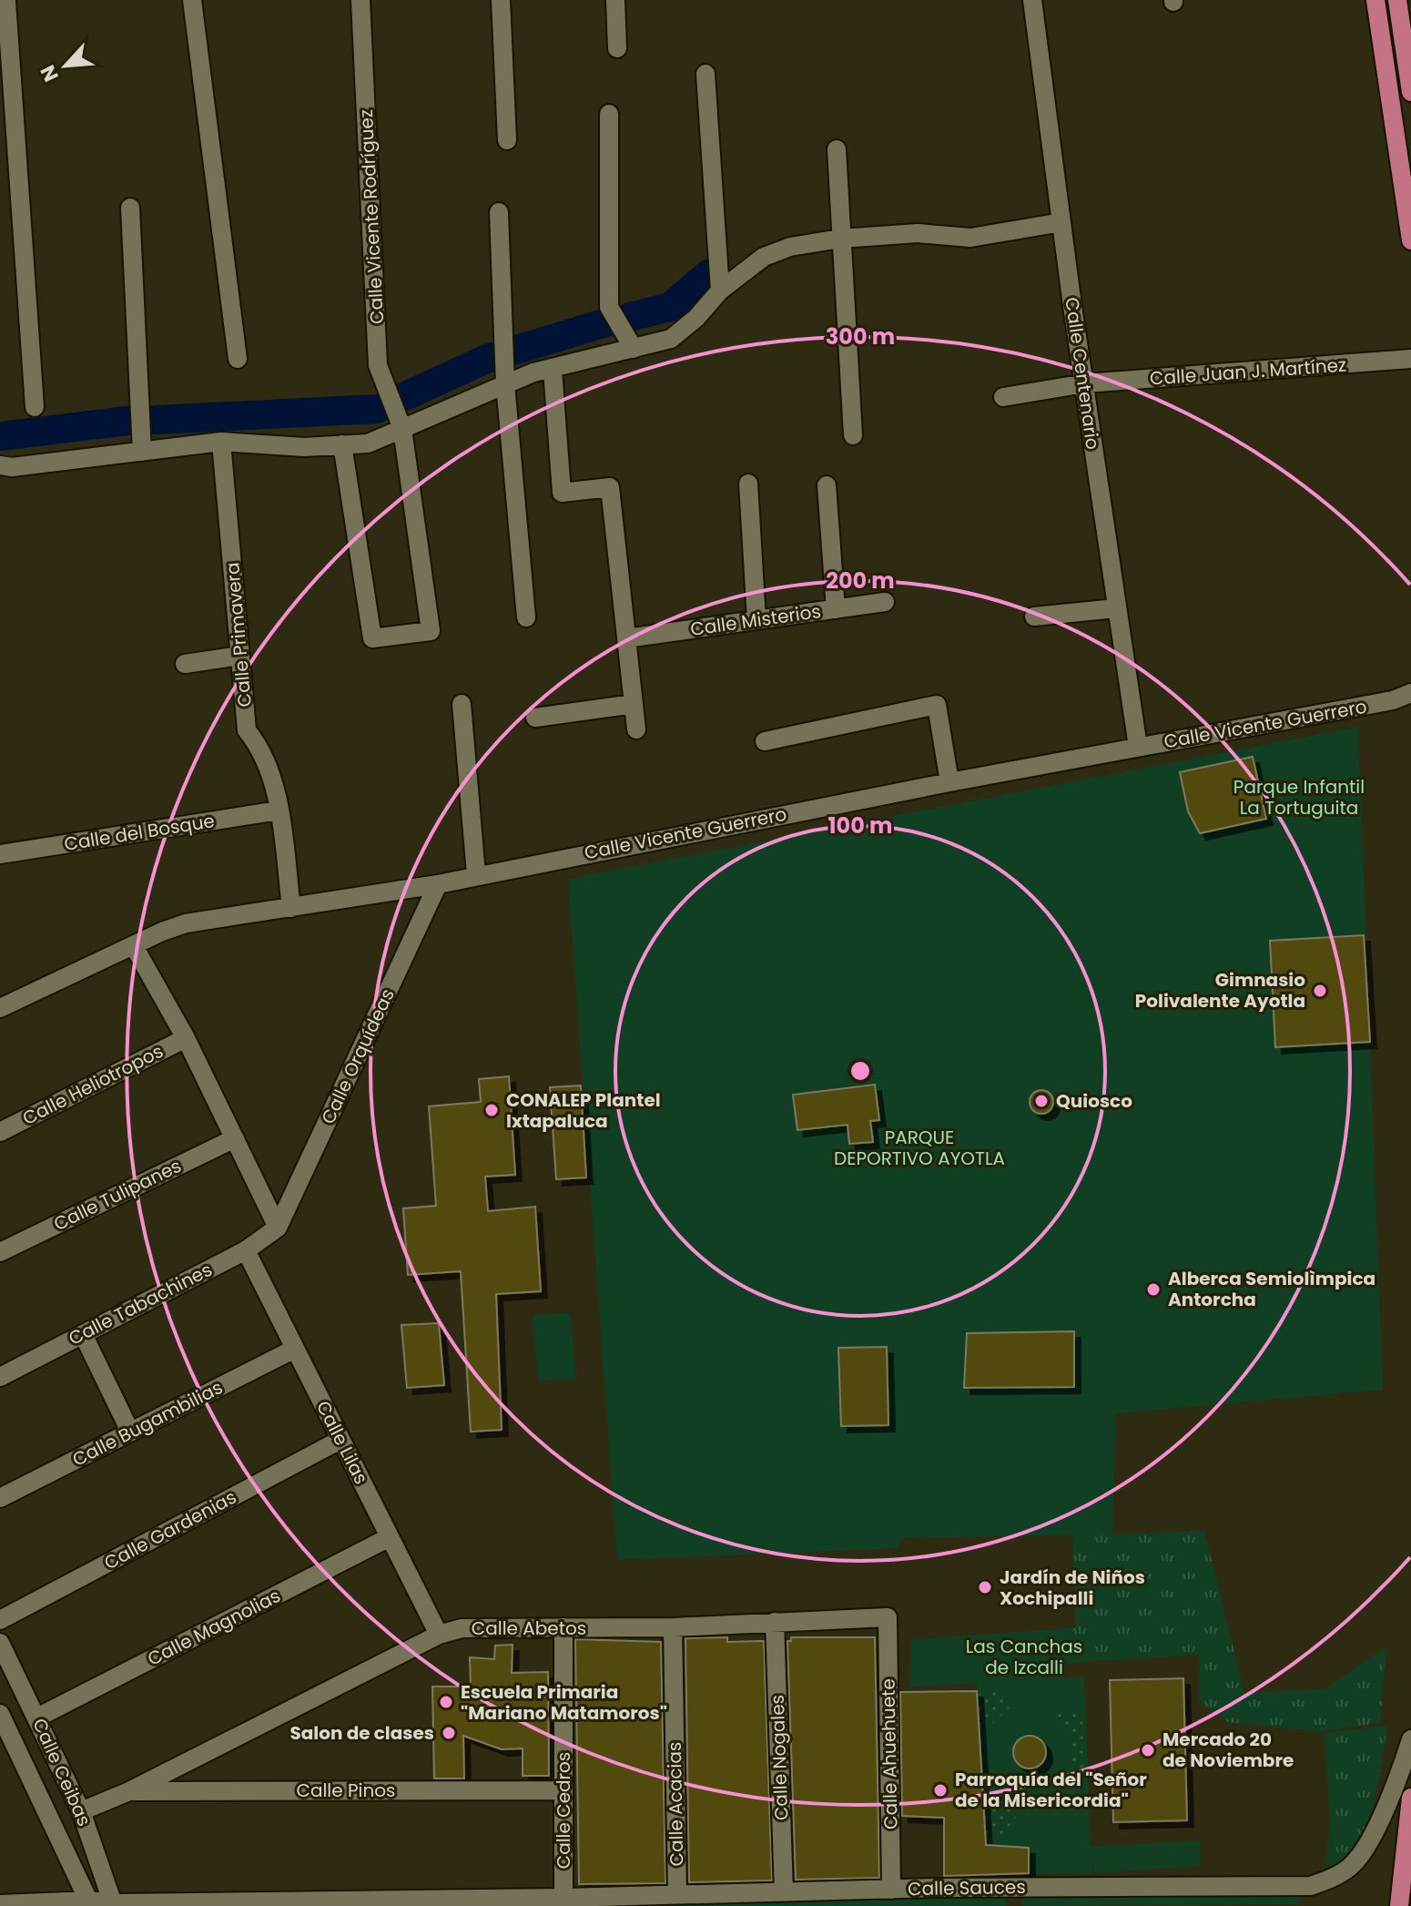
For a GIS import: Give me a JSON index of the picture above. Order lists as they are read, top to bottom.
{
  "streets": {
    "street": [
      "Calle Vicente Rodríguez",
      "Calle Juan J. Martínez",
      "Calle Centenario",
      "Calle Misterios",
      "Calle Primavera",
      "Calle Vicente Guerrero",
      "Calle del Bosque",
      "Calle Orquídeas",
      "Calle Heliotropos",
      "Calle Tulipanes",
      "Calle Tabachines",
      "Calle Bugambilias",
      "Calle Lilas",
      "Calle Gardenias",
      "Calle Magnolias",
      "Calle Abetos",
      "Calle Ahuehuete",
      "Calle Nogales",
      "Calle Ceibas",
      "Calle Pinos",
      "Calle Acacias",
      "Calle Cedros",
      "Calle Sauces"
    ]
  },
  "crossings": [
    ["Calle Juan J. Martínez", "Calle Centenario"],
    ["Calle Centenario", "Calle Vicente Guerrero"],
    ["Calle Primavera", "Calle Vicente Guerrero"],
    ["Calle Primavera", "Calle del Bosque"],
    ["Calle Vicente Guerrero", "Calle Orquídeas"],
    ["Calle Orquídeas", "Calle Tabachines"],
    ["Calle Tabachines", "Calle Lilas"],
    ["Calle Bugambilias", "Calle Lilas"],
    ["Calle Lilas", "Calle Gardenias"],
    ["Calle Lilas", "Calle Magnolias"],
    ["Calle Lilas", "Calle Abetos"],
    ["Calle Magnolias", "Calle Ceibas"],
    ["Calle Abetos", "Calle Ahuehuete"],
    ["Calle Abetos", "Calle Nogales"],
    ["Calle Abetos", "Calle Ceibas"],
    ["Calle Abetos", "Calle Pinos"],
    ["Calle Abetos", "Calle Acacias"],
    ["Calle Abetos", "Calle Cedros"],
    ["Calle Ahuehuete", "Calle Sauces"],
    ["Calle Nogales", "Calle Sauces"],
    ["Calle Ceibas", "Calle Sauces"],
    ["Calle Pinos", "Calle Cedros"],
    ["Calle Acacias", "Calle Sauces"],
    ["Calle Cedros", "Calle Sauces"]
  ],
  "parks": ["Parque Infantil La Tortuguita", "PARQUE DEPORTIVO AYOTLA", "Las Canchas de Izcalli"],
  "places": [
    "Gimnasio Polivalente Ayotla",
    "Quiosco",
    "CONALEP Plantel Ixtapaluca",
    "Alberca Semiolìmpica Antorcha",
    "Jardín de Niños Xochipalli",
    "Escuela Primaria \"Mariano Matamoros\"",
    "Salon de clases",
    "Mercado 20 de Noviembre",
    "Parroquía del \"Señor de la Misericordia\""
  ],
  "north": "bottom left",
  "rings": ["300 m", "200 m", "100 m"]
}
